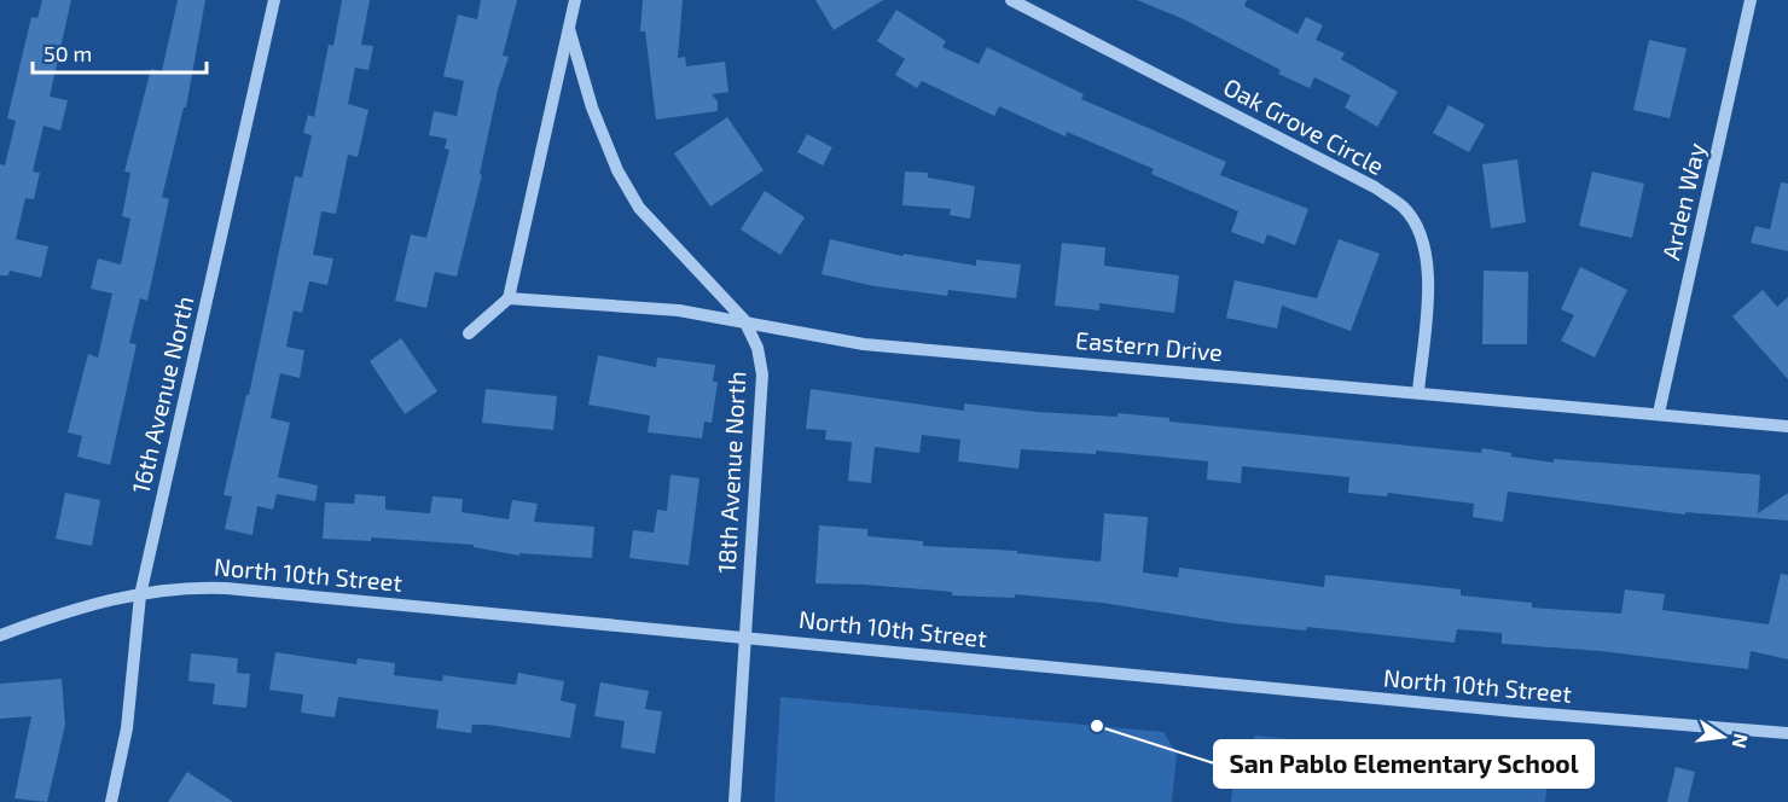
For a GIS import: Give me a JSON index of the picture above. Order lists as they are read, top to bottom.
{
  "streets": {
    "street": [
      "Oak Grove Circle",
      "Arden Way",
      "Eastern Drive",
      "16th Avenue North",
      "18th Avenue North",
      "North 10th Street"
    ]
  },
  "crossings": [
    ["Oak Grove Circle", "Eastern Drive"],
    ["Arden Way", "Eastern Drive"],
    ["Eastern Drive", "18th Avenue North"],
    ["16th Avenue North", "North 10th Street"],
    ["18th Avenue North", "North 10th Street"]
  ],
  "places": ["San Pablo Elementary School"],
  "scale_bar": "50 m",
  "north": "right"
}
